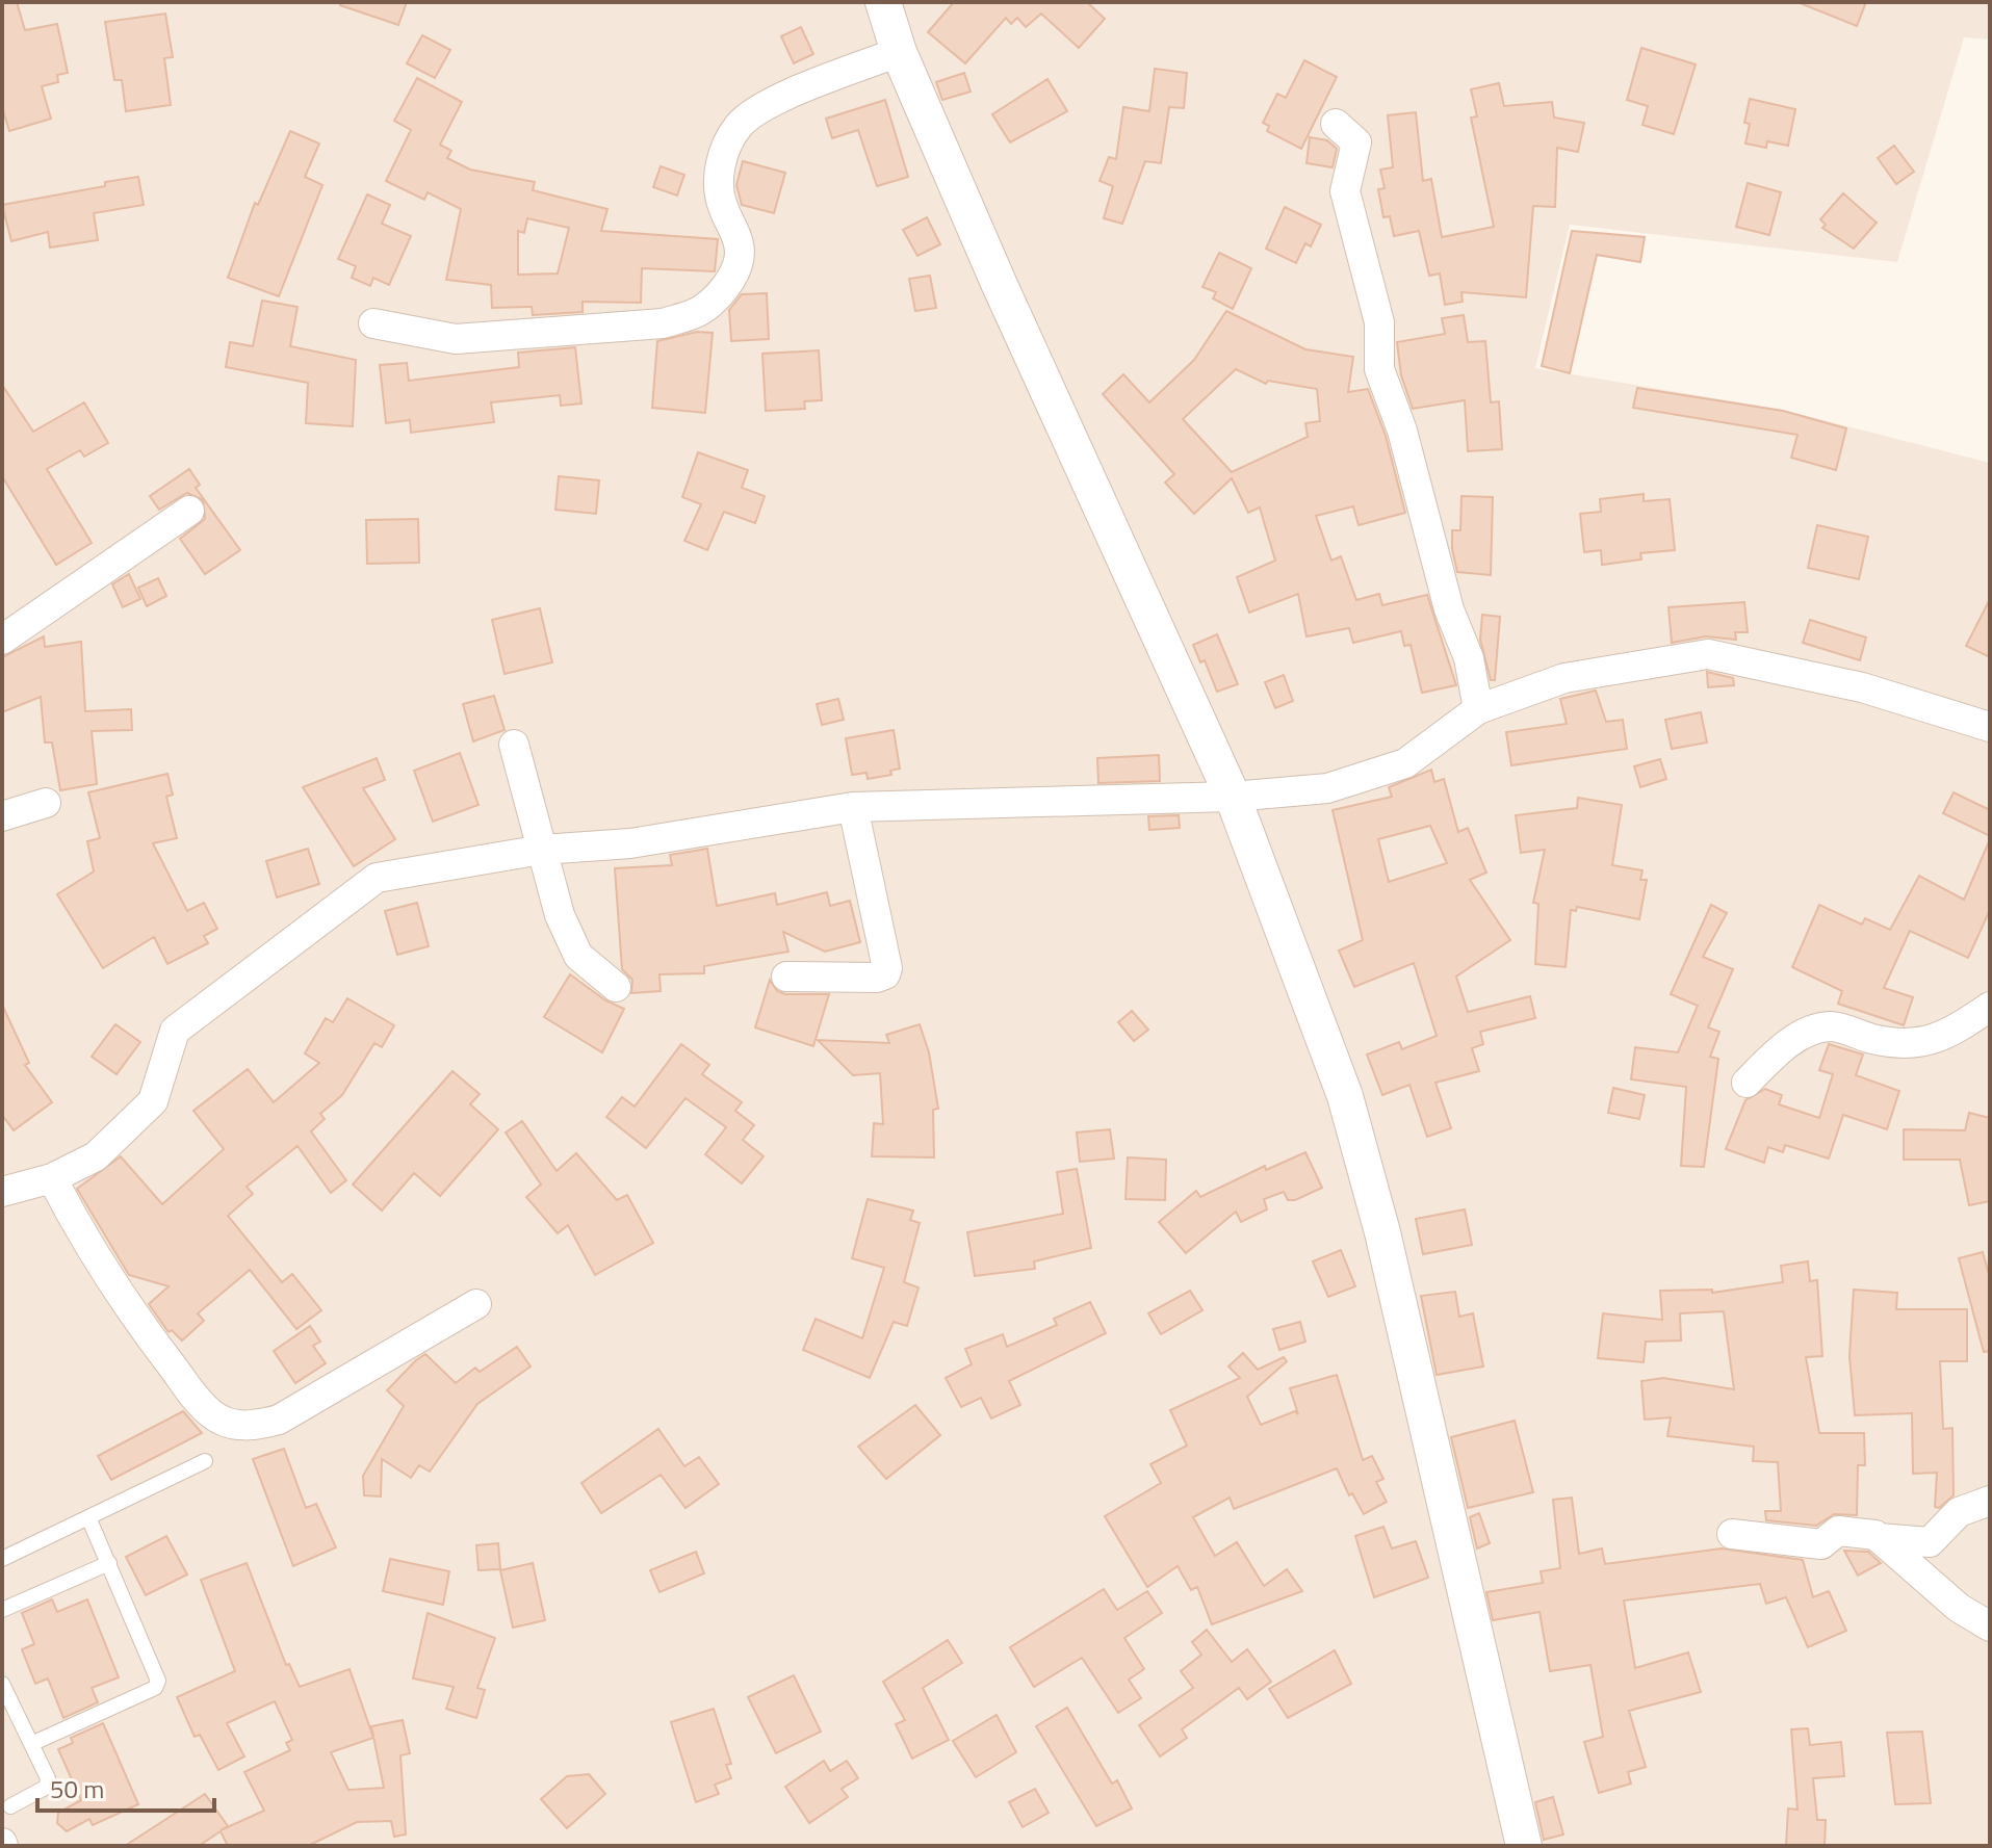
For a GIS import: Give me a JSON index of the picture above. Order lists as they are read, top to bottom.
{
  "scale_bar": "50 m"
}
